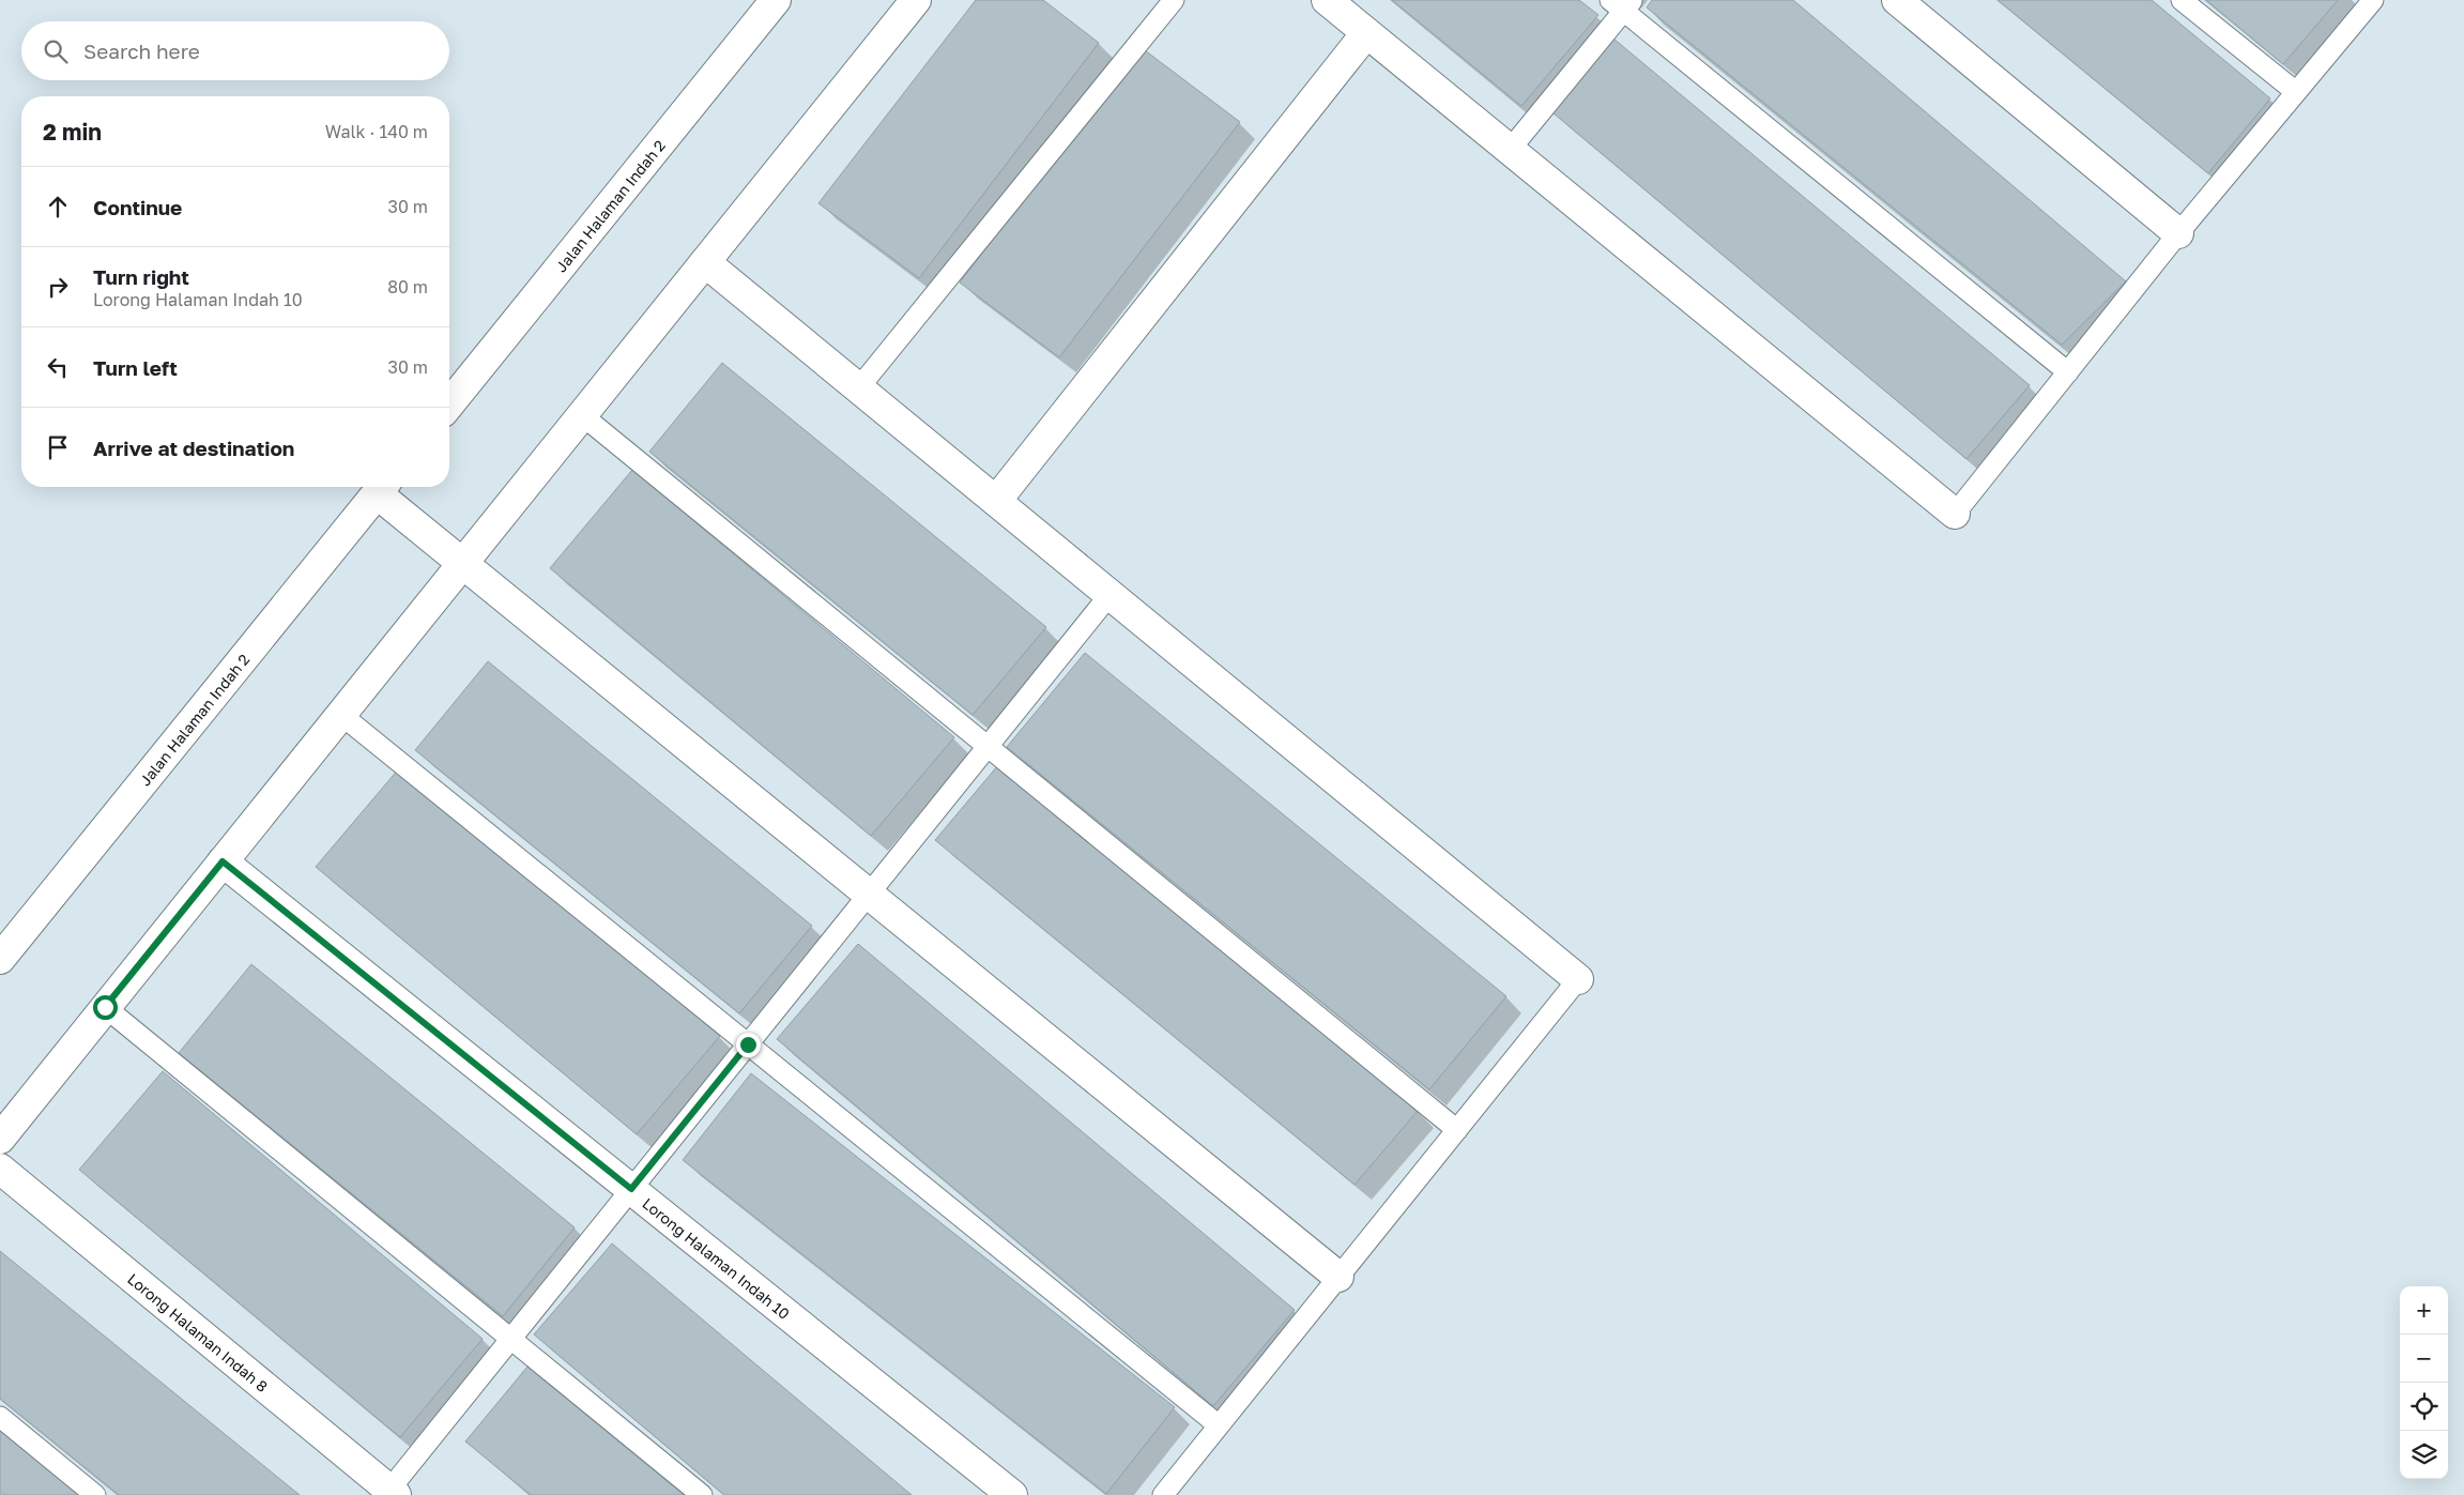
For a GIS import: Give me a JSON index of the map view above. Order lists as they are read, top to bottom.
{
  "streets": {
    "street": ["Jalan Halaman Indah 2", "Lorong Halaman Indah 10", "Lorong Halaman Indah 8"]
  },
  "page": {
    "search": "Search here",
    "heading": ["2 min", "Walk · 140 m"],
    "list": [
      ["Continue", "30 m"],
      ["Turn right", "Lorong Halaman Indah 10", "80 m"],
      ["Turn left", "30 m"],
      "Arrive at destination"
    ],
    "map_buttons": ["+", "−"]
  }
}
